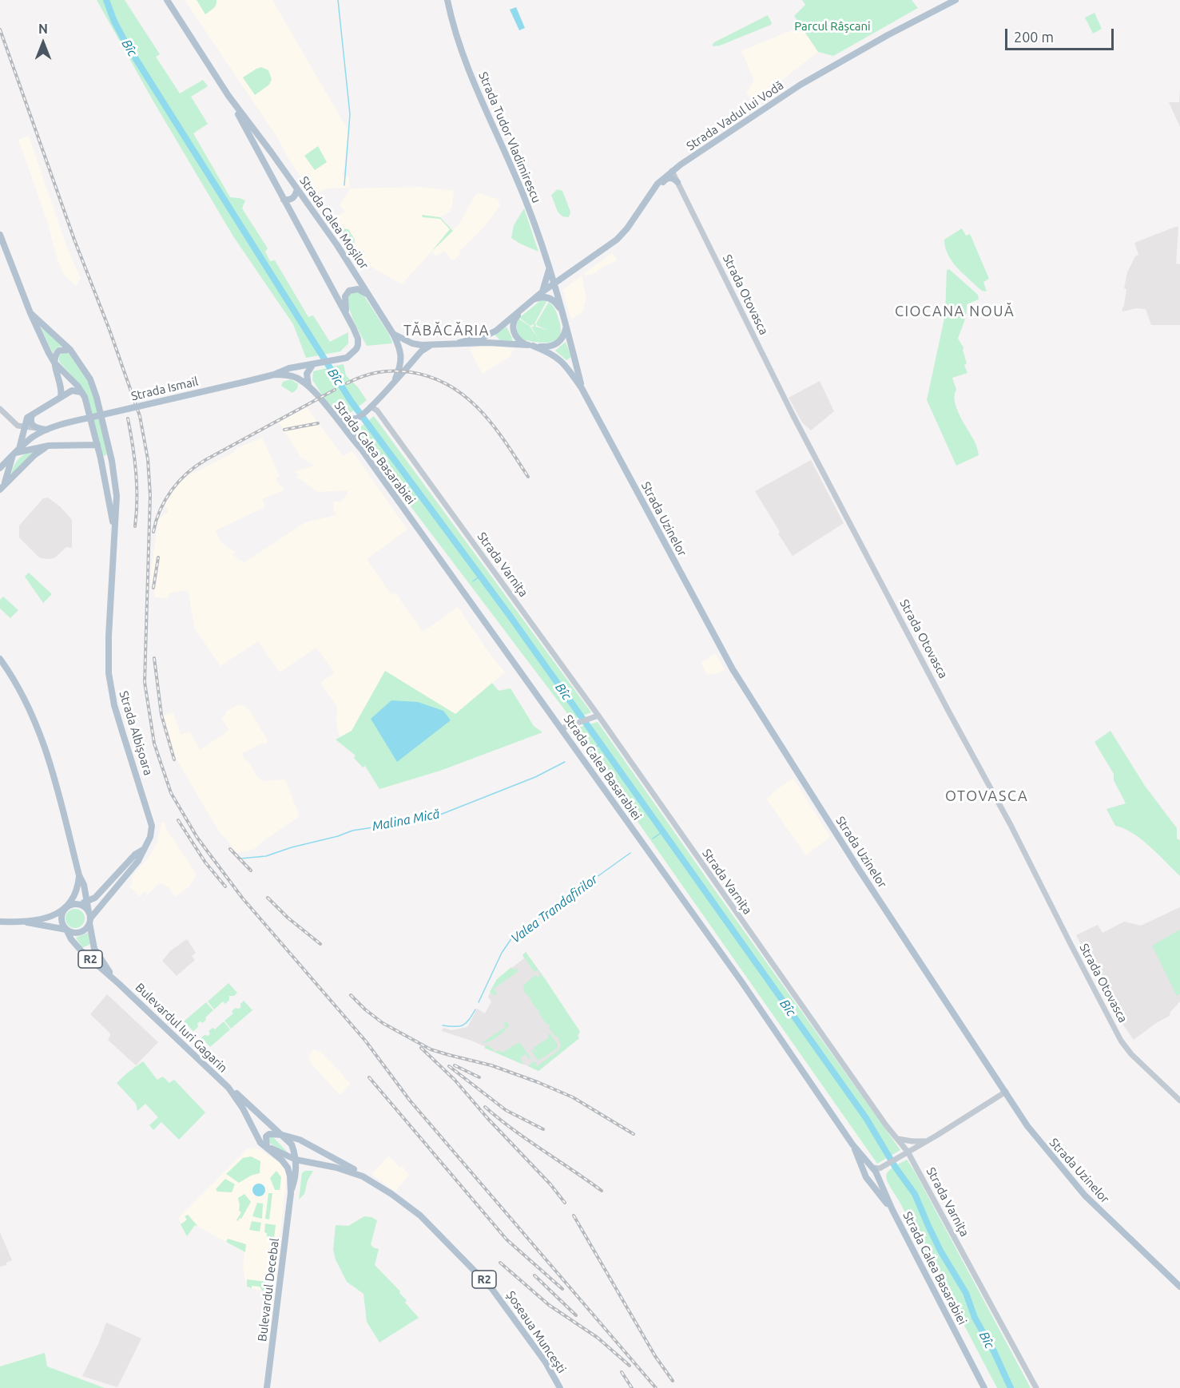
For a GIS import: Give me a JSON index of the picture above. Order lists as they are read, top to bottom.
{
  "streets": {
    "main road": [
      "Strada Vadul lui Vodă",
      "Strada Tudor Vladimirescu",
      "Strada Calea Moșilor",
      "Strada Ismail",
      "Strada Calea Basarabiei",
      "Strada Uzinelor",
      "Strada Albișoara",
      "R2",
      "Bulevardul Iuri Gagarin",
      "Bulevardul Decebal",
      "Șoseaua Muncești"
    ],
    "street": ["Strada Otovasca", "Strada Varnița"]
  },
  "crossings": [
    ["Strada Vadul lui Vodă", "Strada Tudor Vladimirescu"],
    ["Strada Vadul lui Vodă", "Strada Otovasca"],
    ["Strada Vadul lui Vodă", "Strada Uzinelor"],
    ["Strada Tudor Vladimirescu", "Strada Uzinelor"],
    ["Strada Calea Moșilor", "Strada Ismail"],
    ["Strada Ismail", "Strada Calea Basarabiei"],
    ["Strada Albișoara", "Bulevardul Iuri Gagarin"],
    ["R2", "Bulevardul Iuri Gagarin"],
    ["R2", "Bulevardul Decebal"],
    ["R2", "Șoseaua Muncești"],
    ["Bulevardul Iuri Gagarin", "Bulevardul Decebal"],
    ["Bulevardul Iuri Gagarin", "Șoseaua Muncești"],
    ["Bulevardul Decebal", "Șoseaua Muncești"]
  ],
  "districts": ["CIOCANA NOUĂ", "TĂBĂCĂRIA", "OTOVASCA"],
  "water": ["Bîc", "Malina Mică", "Valea Trandafirilor"],
  "parks": ["Parcul Râșcani"],
  "scale_bar": "200 m",
  "north": "top"
}
